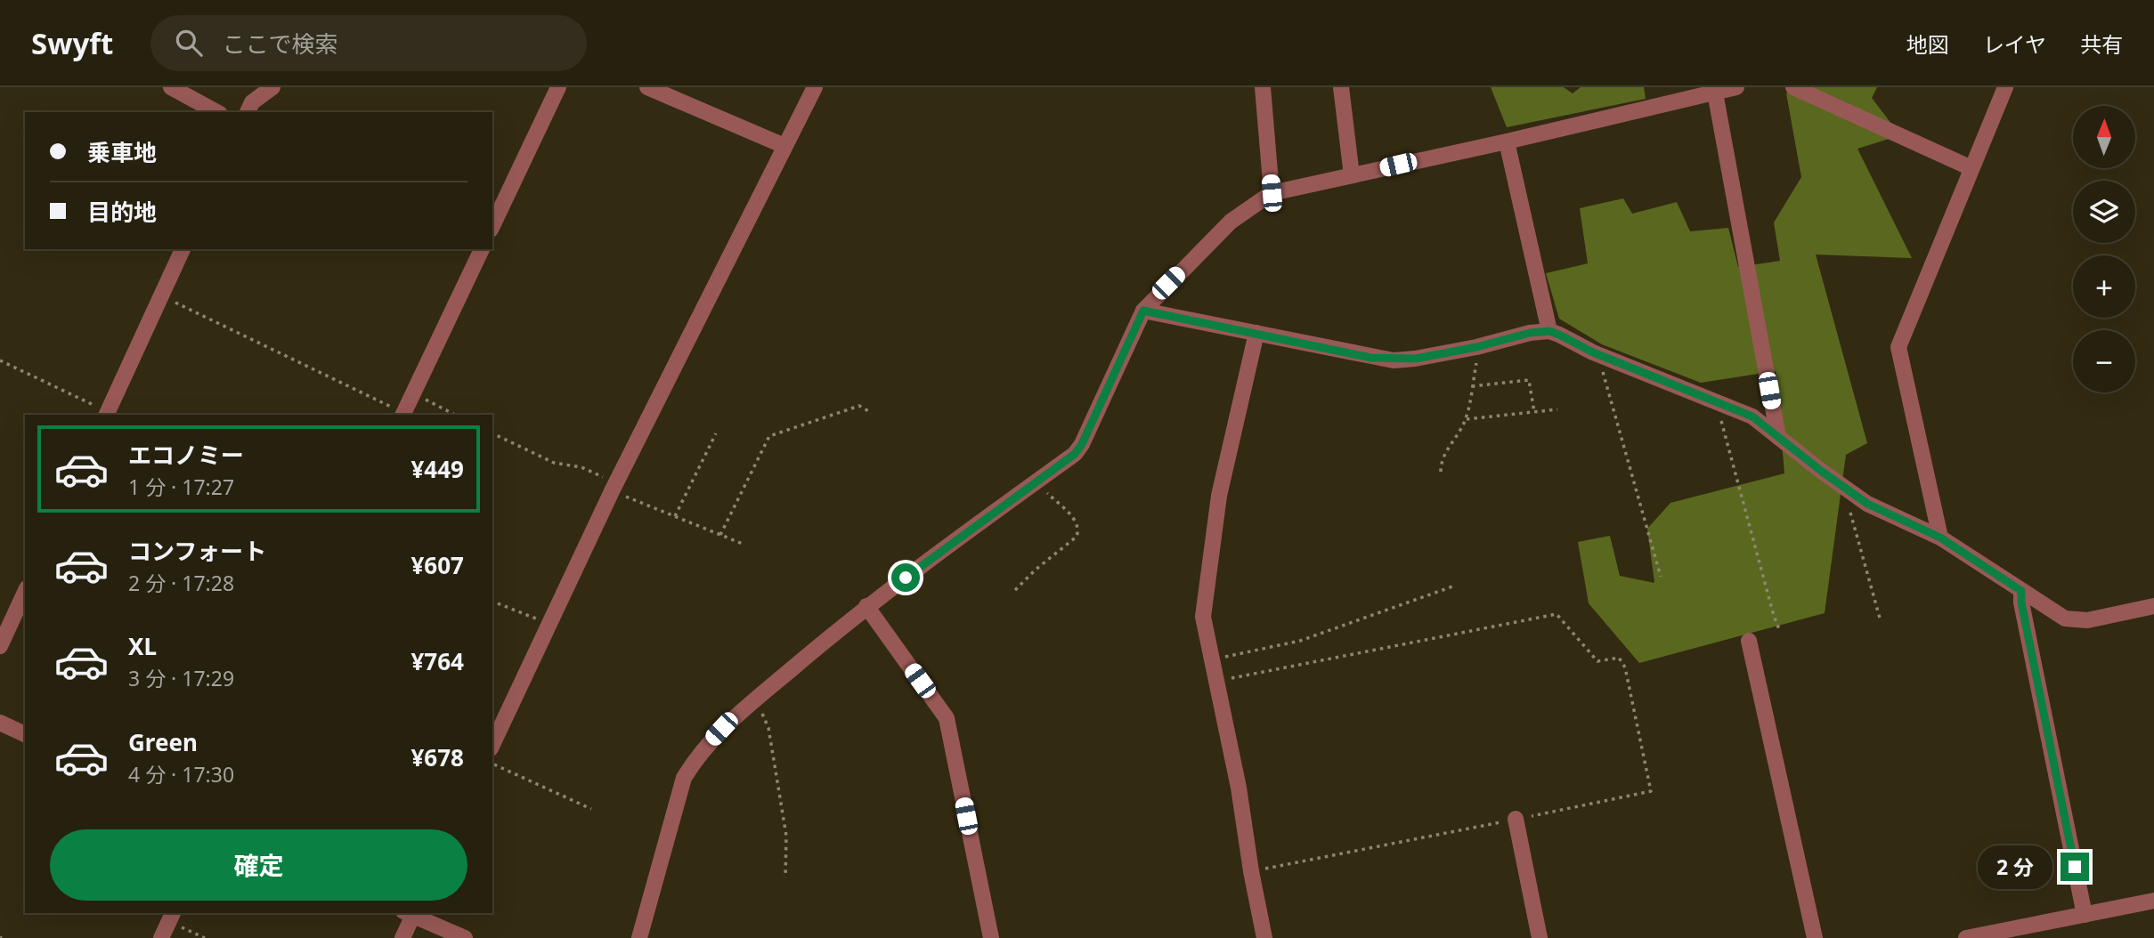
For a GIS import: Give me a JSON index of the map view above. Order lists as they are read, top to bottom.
{
  "north": "top",
  "page": {
    "header": "Swyft",
    "search": "ここで検索",
    "nav": ["地図", "レイヤ", "共有"],
    "map_buttons": ["+", "−"],
    "banner": ["乗車地", "目的地"],
    "list": [
      {
        "name": "エコノミー",
        "note": "1 分 · 17:27",
        "value": "¥449"
      },
      {
        "name": "コンフォート",
        "note": "2 分 · 17:28",
        "value": "¥607"
      },
      {
        "name": "XL",
        "note": "3 分 · 17:29",
        "value": "¥764"
      },
      {
        "name": "Green",
        "note": "4 分 · 17:30",
        "value": "¥678"
      }
    ],
    "buttons": "確定",
    "bubble": "2 分"
  }
}
